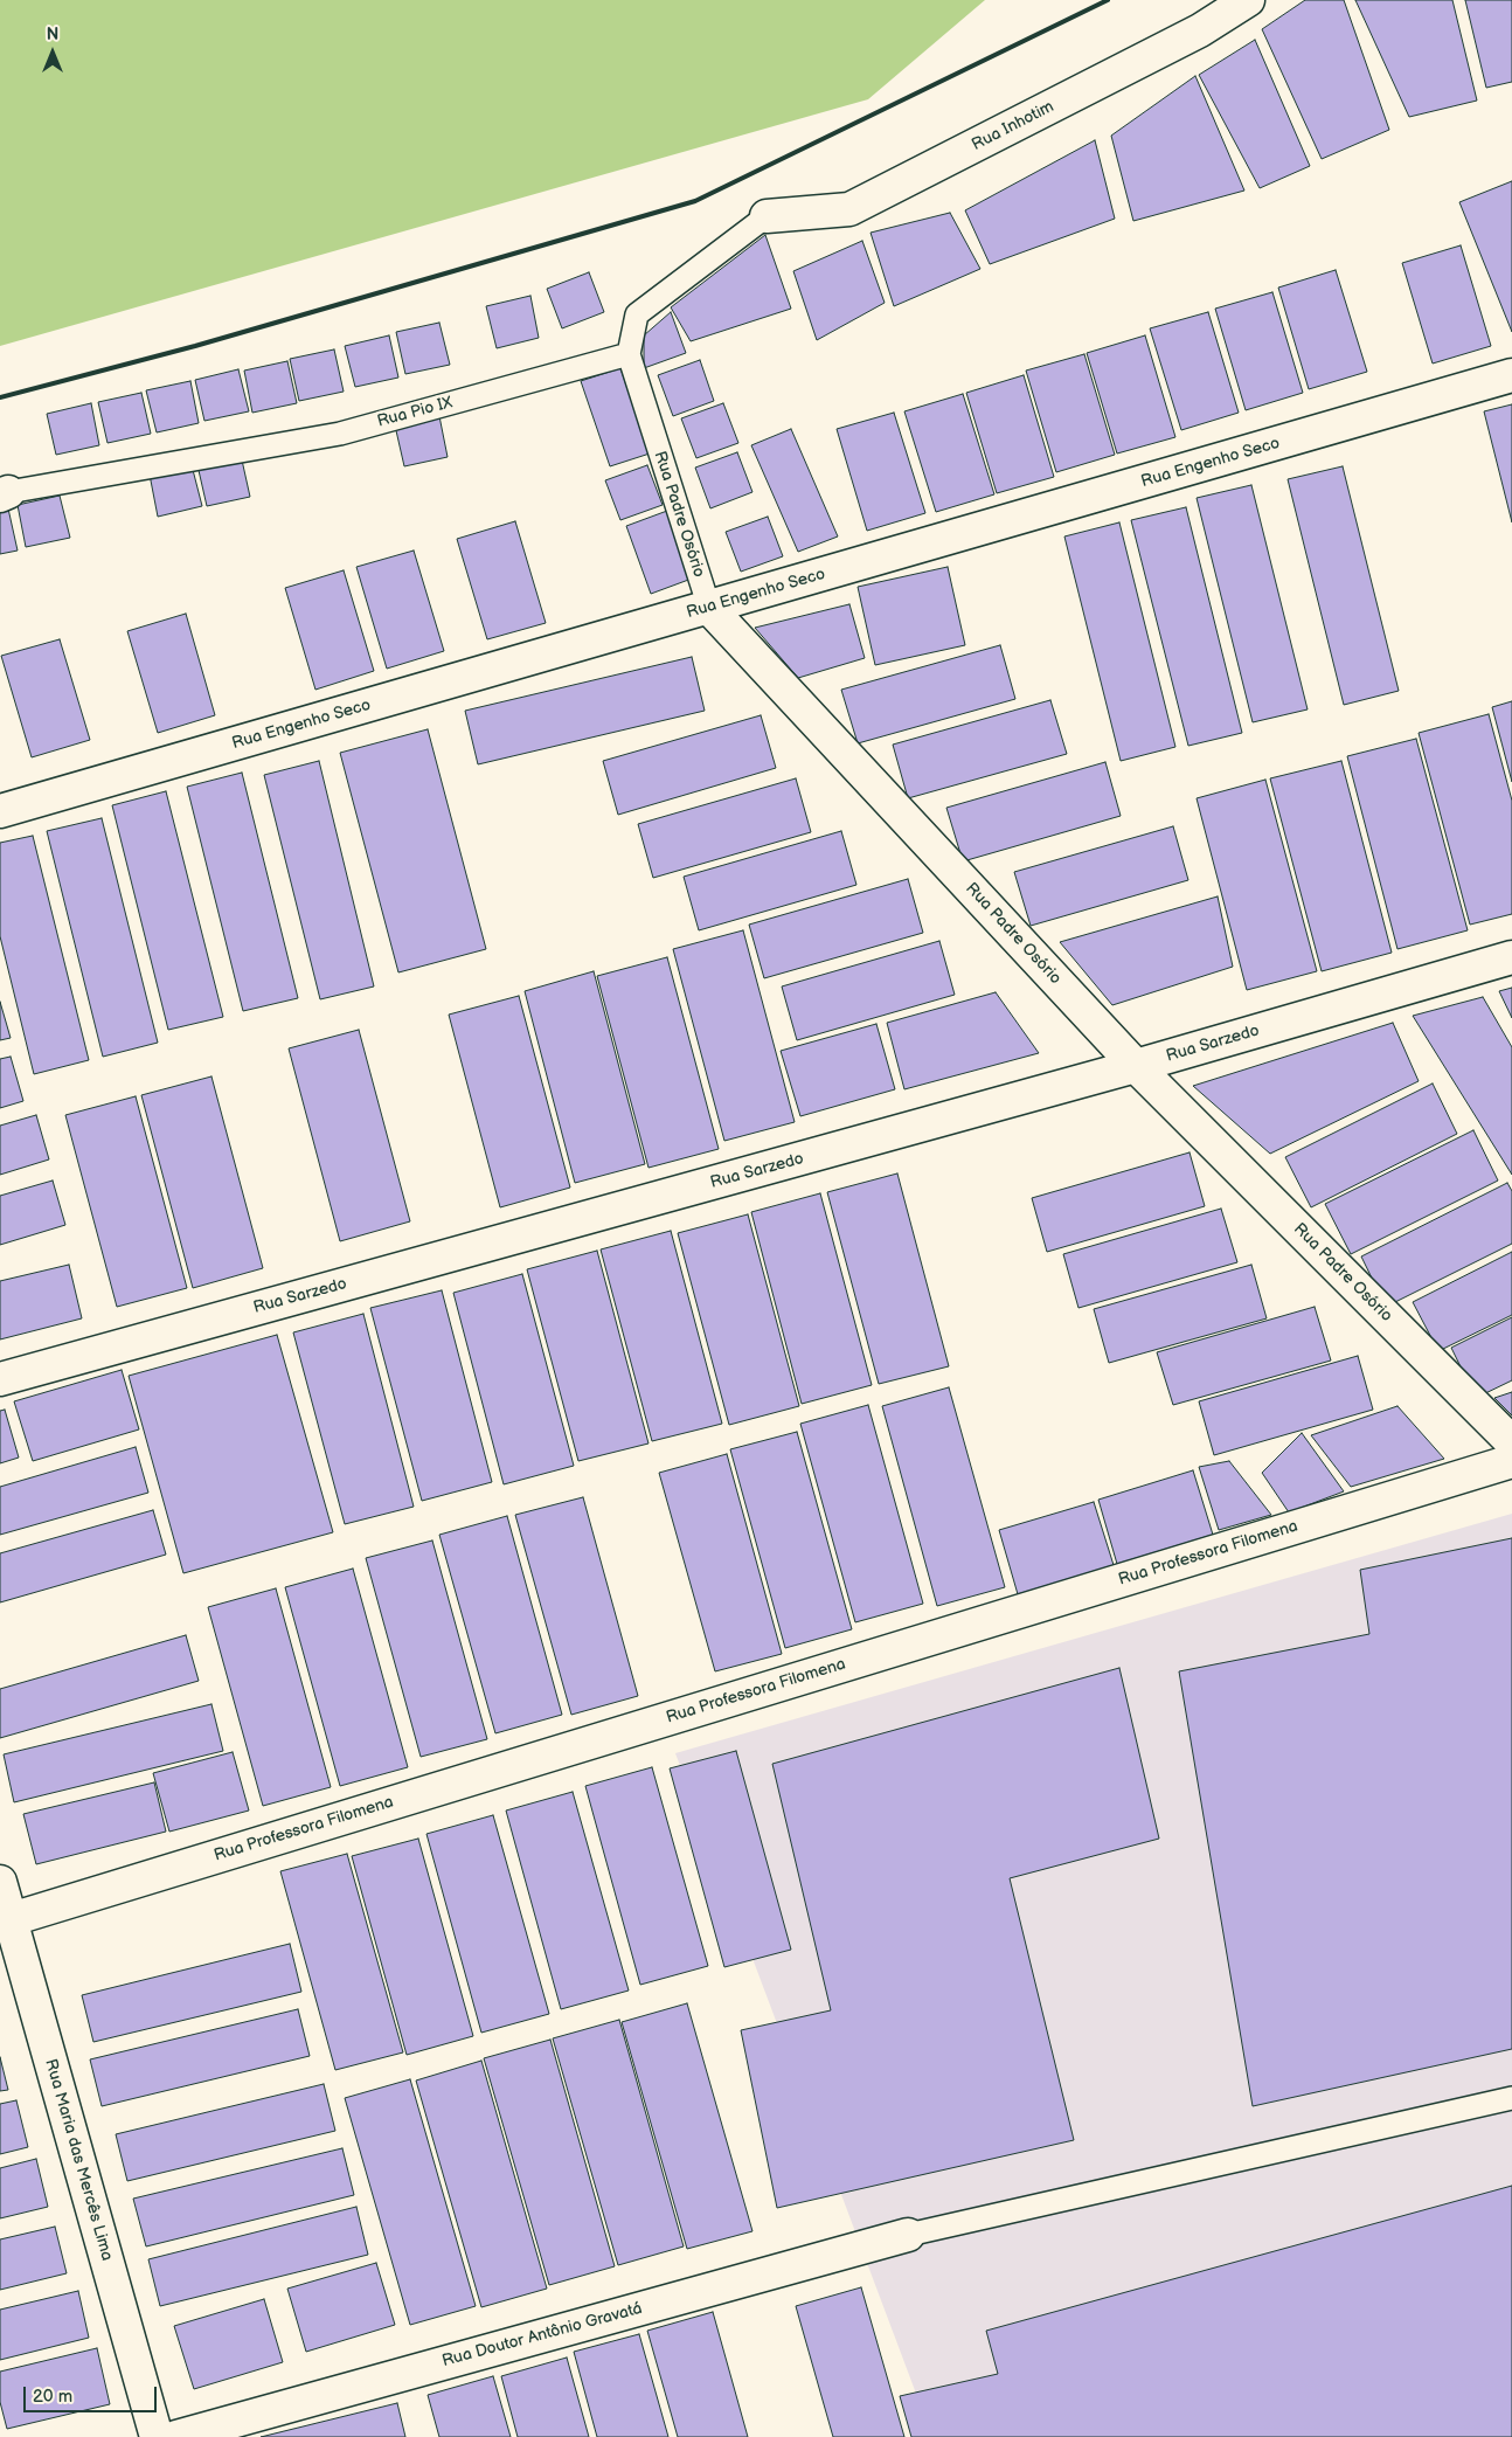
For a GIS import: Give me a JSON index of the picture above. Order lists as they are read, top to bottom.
{
  "streets": {
    "street": [
      "Rua Inhotim",
      "Rua Engenho Seco",
      "Rua Padre Osório",
      "Rua Sarzedo",
      "Rua Professora Filomena",
      "Rua Maria das Mercês Lima",
      "Rua Doutor Antônio Gravatá"
    ],
    "lane": ["Rua Pio IX"]
  },
  "crossings": [
    ["Rua Pio IX", "Rua Padre Osório"],
    ["Rua Engenho Seco", "Rua Padre Osório"],
    ["Rua Padre Osório", "Rua Sarzedo"],
    ["Rua Professora Filomena", "Rua Maria das Mercês Lima"]
  ],
  "scale_bar": "20 m",
  "north": "top"
}
